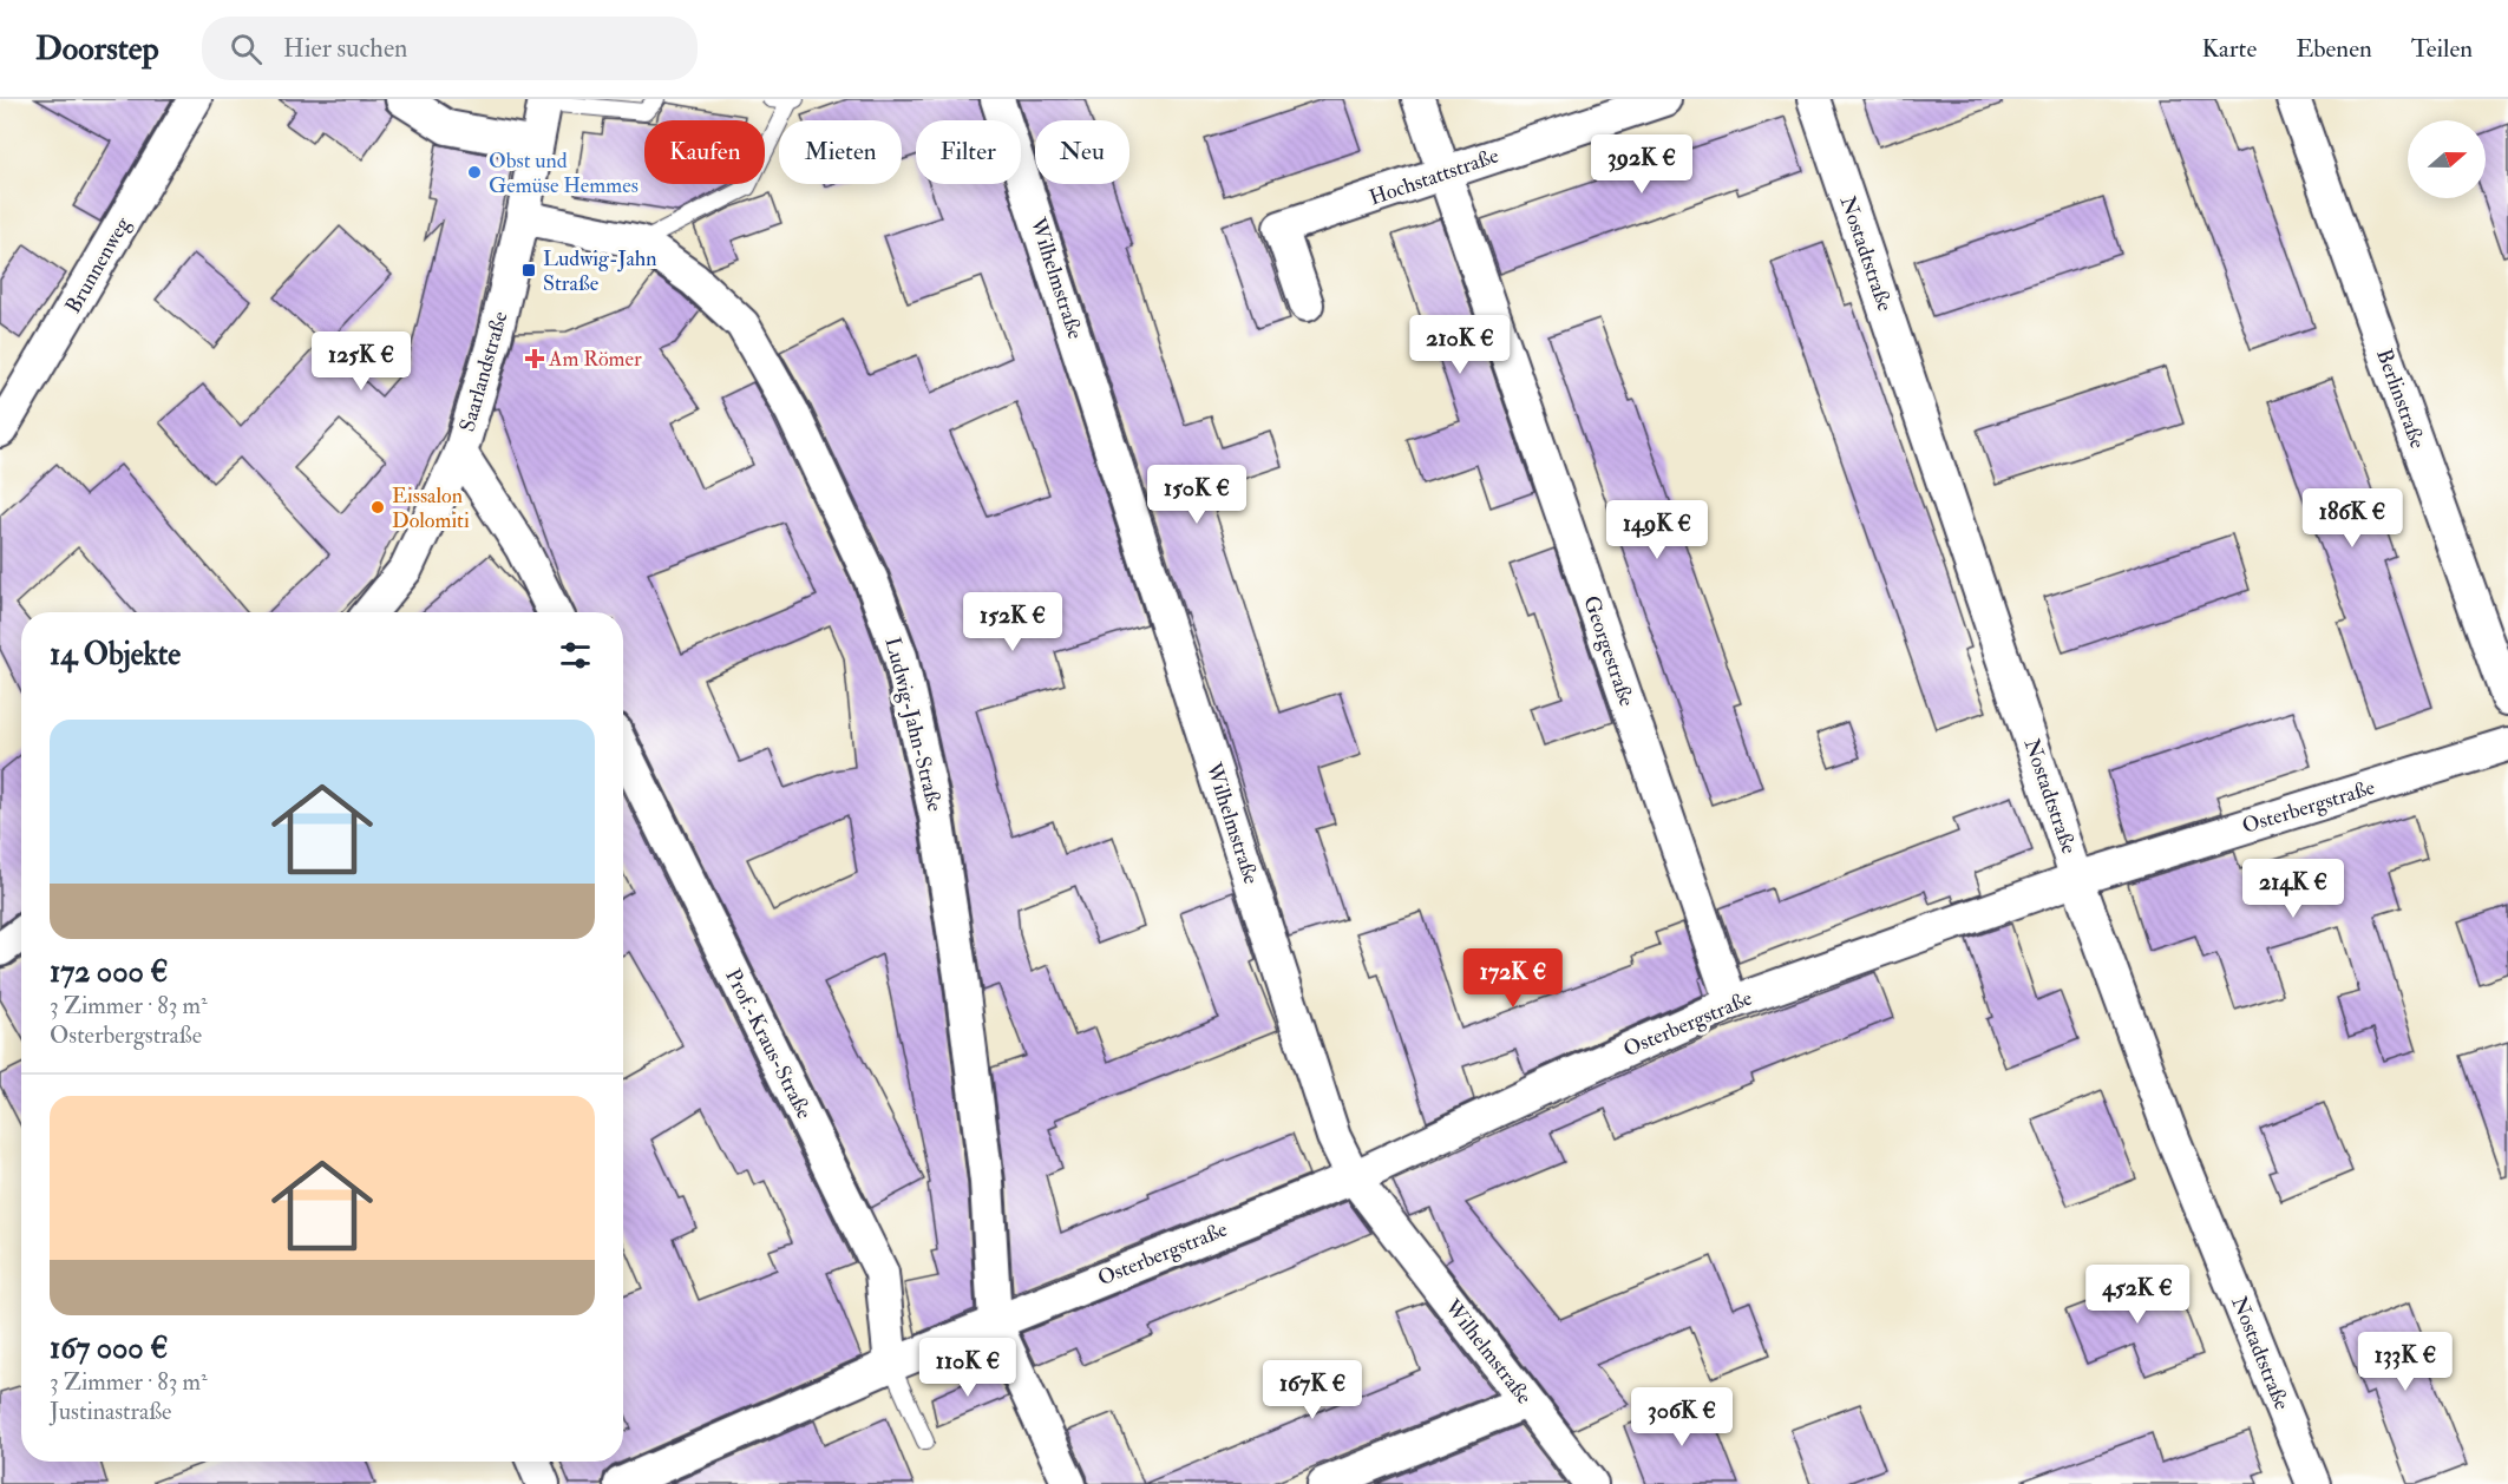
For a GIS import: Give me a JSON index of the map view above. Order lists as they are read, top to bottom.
{
  "streets": {
    "street": [
      "Hochstattstraße",
      "Nostadtstraße",
      "Brunnenweg",
      "Wilhelmstraße",
      "Saarlandstraße",
      "Berlinstraße",
      "Georgestraße",
      "Ludwig-Jahn-Straße",
      "Osterbergstraße",
      "Prof.-Kraus-Straße"
    ]
  },
  "crossings": [
    ["Hochstattstraße", "Georgestraße"],
    ["Nostadtstraße", "Osterbergstraße"],
    ["Wilhelmstraße", "Osterbergstraße"],
    ["Saarlandstraße", "Ludwig-Jahn-Straße"],
    ["Georgestraße", "Osterbergstraße"],
    ["Ludwig-Jahn-Straße", "Osterbergstraße"],
    ["Osterbergstraße", "Prof.-Kraus-Straße"]
  ],
  "places": {
    "other": ["Obst und Gemüse Hemmes", "Eissalon Dolomiti"],
    "transit": ["Ludwig-Jahn Straße"],
    "health": ["Am Römer"]
  },
  "north": "right",
  "page": {
    "header": "Doorstep",
    "search": "Hier suchen",
    "nav": ["Karte", "Ebenen", "Teilen"],
    "chip": [
      "Kaufen",
      "Mieten",
      "Filter",
      "Neu"
    ],
    "price": [
      "392K €",
      "210K €",
      "125K €",
      "150K €",
      "186K €",
      "149K €",
      "152K €",
      "214K €",
      "172K €",
      "452K €",
      "133K €",
      "110K €",
      "167K €",
      "306K €"
    ],
    "heading": "14 Objekte",
    "list": [
      {
        "name": "172 000 €",
        "note": "3 Zimmer · 83 m² · Osterbergstraße"
      },
      {
        "name": "167 000 €",
        "note": "3 Zimmer · 83 m² · Justinastraße"
      }
    ]
  }
}
